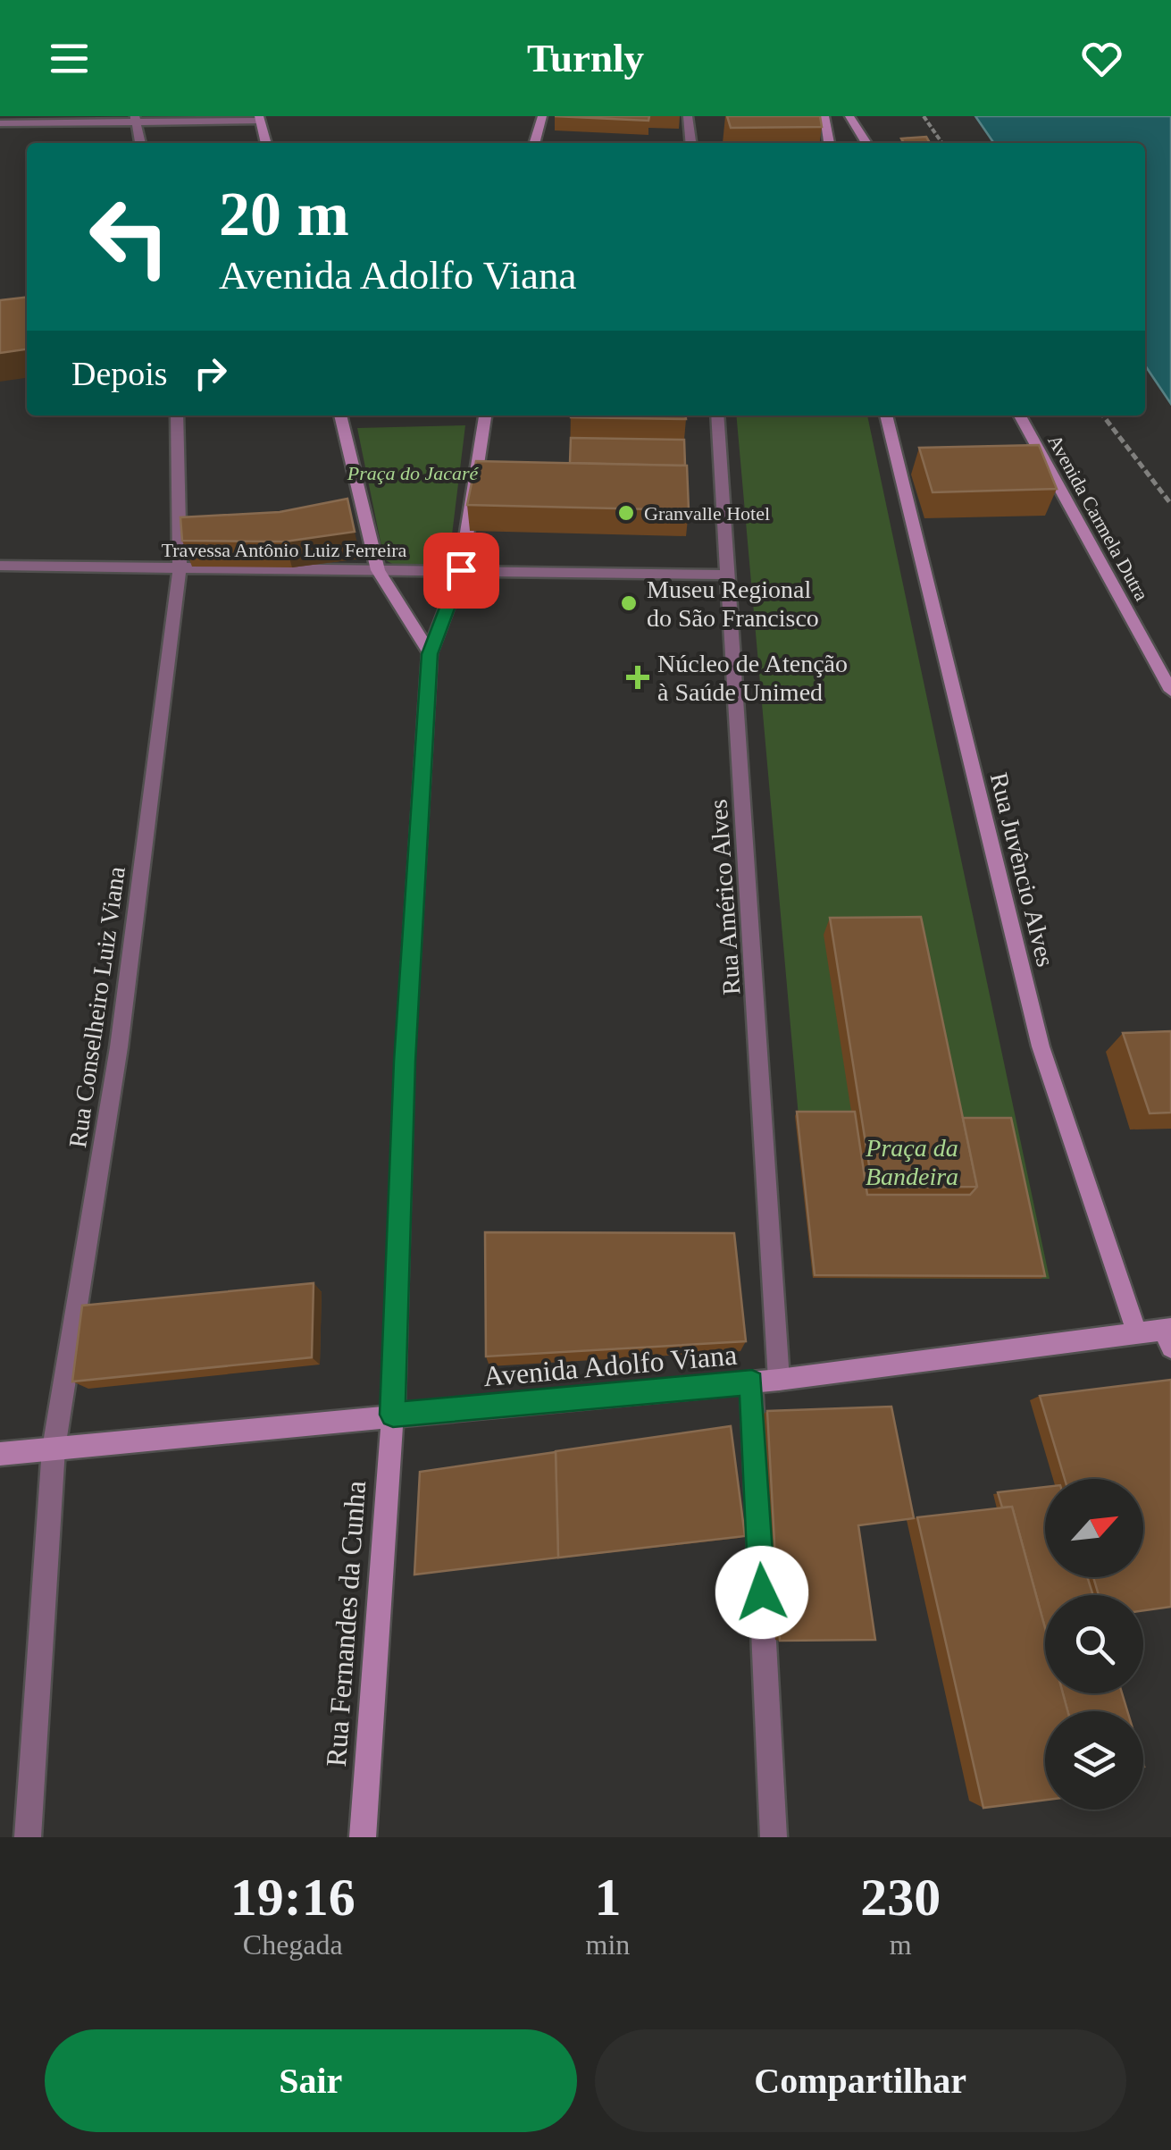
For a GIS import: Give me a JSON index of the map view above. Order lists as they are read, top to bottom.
{
  "streets": {
    "street": [
      "Avenida Carmela Dutra",
      "Travessa Antônio Luiz Ferreira",
      "Rua Juvêncio Alves",
      "Rua Américo Alves",
      "Rua Conselheiro Luiz Viana",
      "Avenida Adolfo Viana",
      "Rua Fernandes da Cunha"
    ]
  },
  "crossings": [
    ["Travessa Antônio Luiz Ferreira", "Rua Américo Alves"],
    ["Travessa Antônio Luiz Ferreira", "Rua Conselheiro Luiz Viana"],
    ["Travessa Antônio Luiz Ferreira", "Rua Fernandes da Cunha"],
    ["Rua Juvêncio Alves", "Avenida Adolfo Viana"],
    ["Rua Américo Alves", "Avenida Adolfo Viana"],
    ["Rua Conselheiro Luiz Viana", "Avenida Adolfo Viana"],
    ["Avenida Adolfo Viana", "Rua Fernandes da Cunha"]
  ],
  "parks": ["Praça do Jacaré", "Praça da Bandeira"],
  "places": {
    "other": ["Granvalle Hotel", "Museu Regional do São Francisco"],
    "health": ["Núcleo de Atenção à Saúde Unimed"]
  },
  "north": "top right",
  "page": {
    "header": "Turnly",
    "turn": ["20 m", "Avenida Adolfo Viana"],
    "then": "Depois",
    "eta": [
      "19:16",
      "Chegada",
      "1",
      "min",
      "230",
      "m"
    ],
    "buttons": ["Sair", "Compartilhar"]
  }
}
